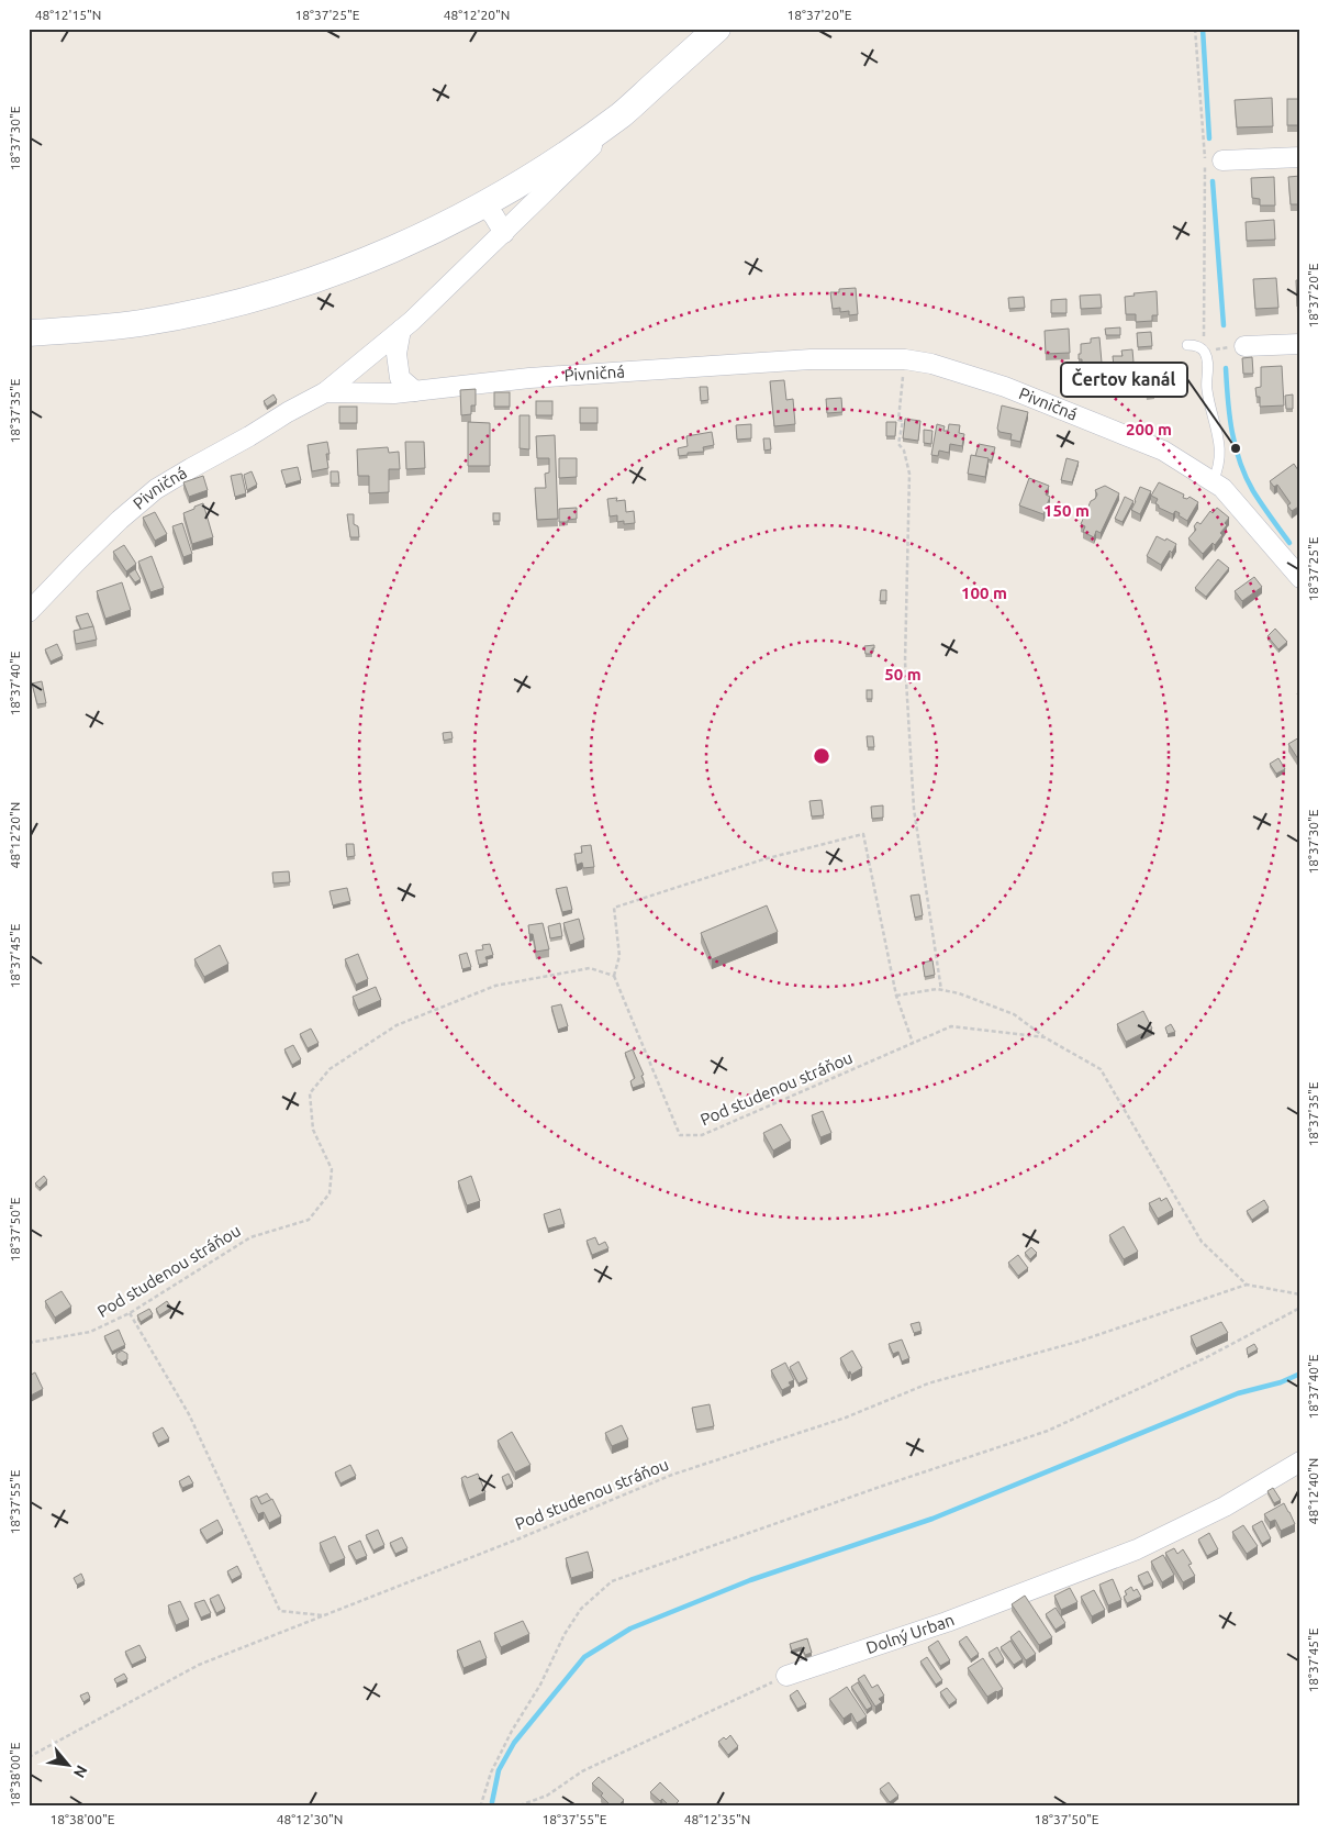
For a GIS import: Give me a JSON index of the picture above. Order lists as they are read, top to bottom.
{
  "streets": {
    "street": ["Pivničná", "Dolný Urban"],
    "path": ["Pod studenou stráňou"]
  },
  "places": ["Čertov kanál"],
  "north": "bottom right",
  "coordinates": [
    "48°12'15\"N",
    "18°37'25\"E",
    "48°12'20\"N",
    "18°37'20\"E",
    "18°37'30\"E",
    "18°37'35\"E",
    "18°37'40\"E",
    "18°37'45\"E",
    "18°37'50\"E",
    "48°12'40\"N",
    "18°37'55\"E",
    "18°38'00\"E",
    "48°12'30\"N",
    "48°12'35\"N"
  ],
  "rings": [
    "200 m",
    "150 m",
    "100 m",
    "50 m"
  ]
}
